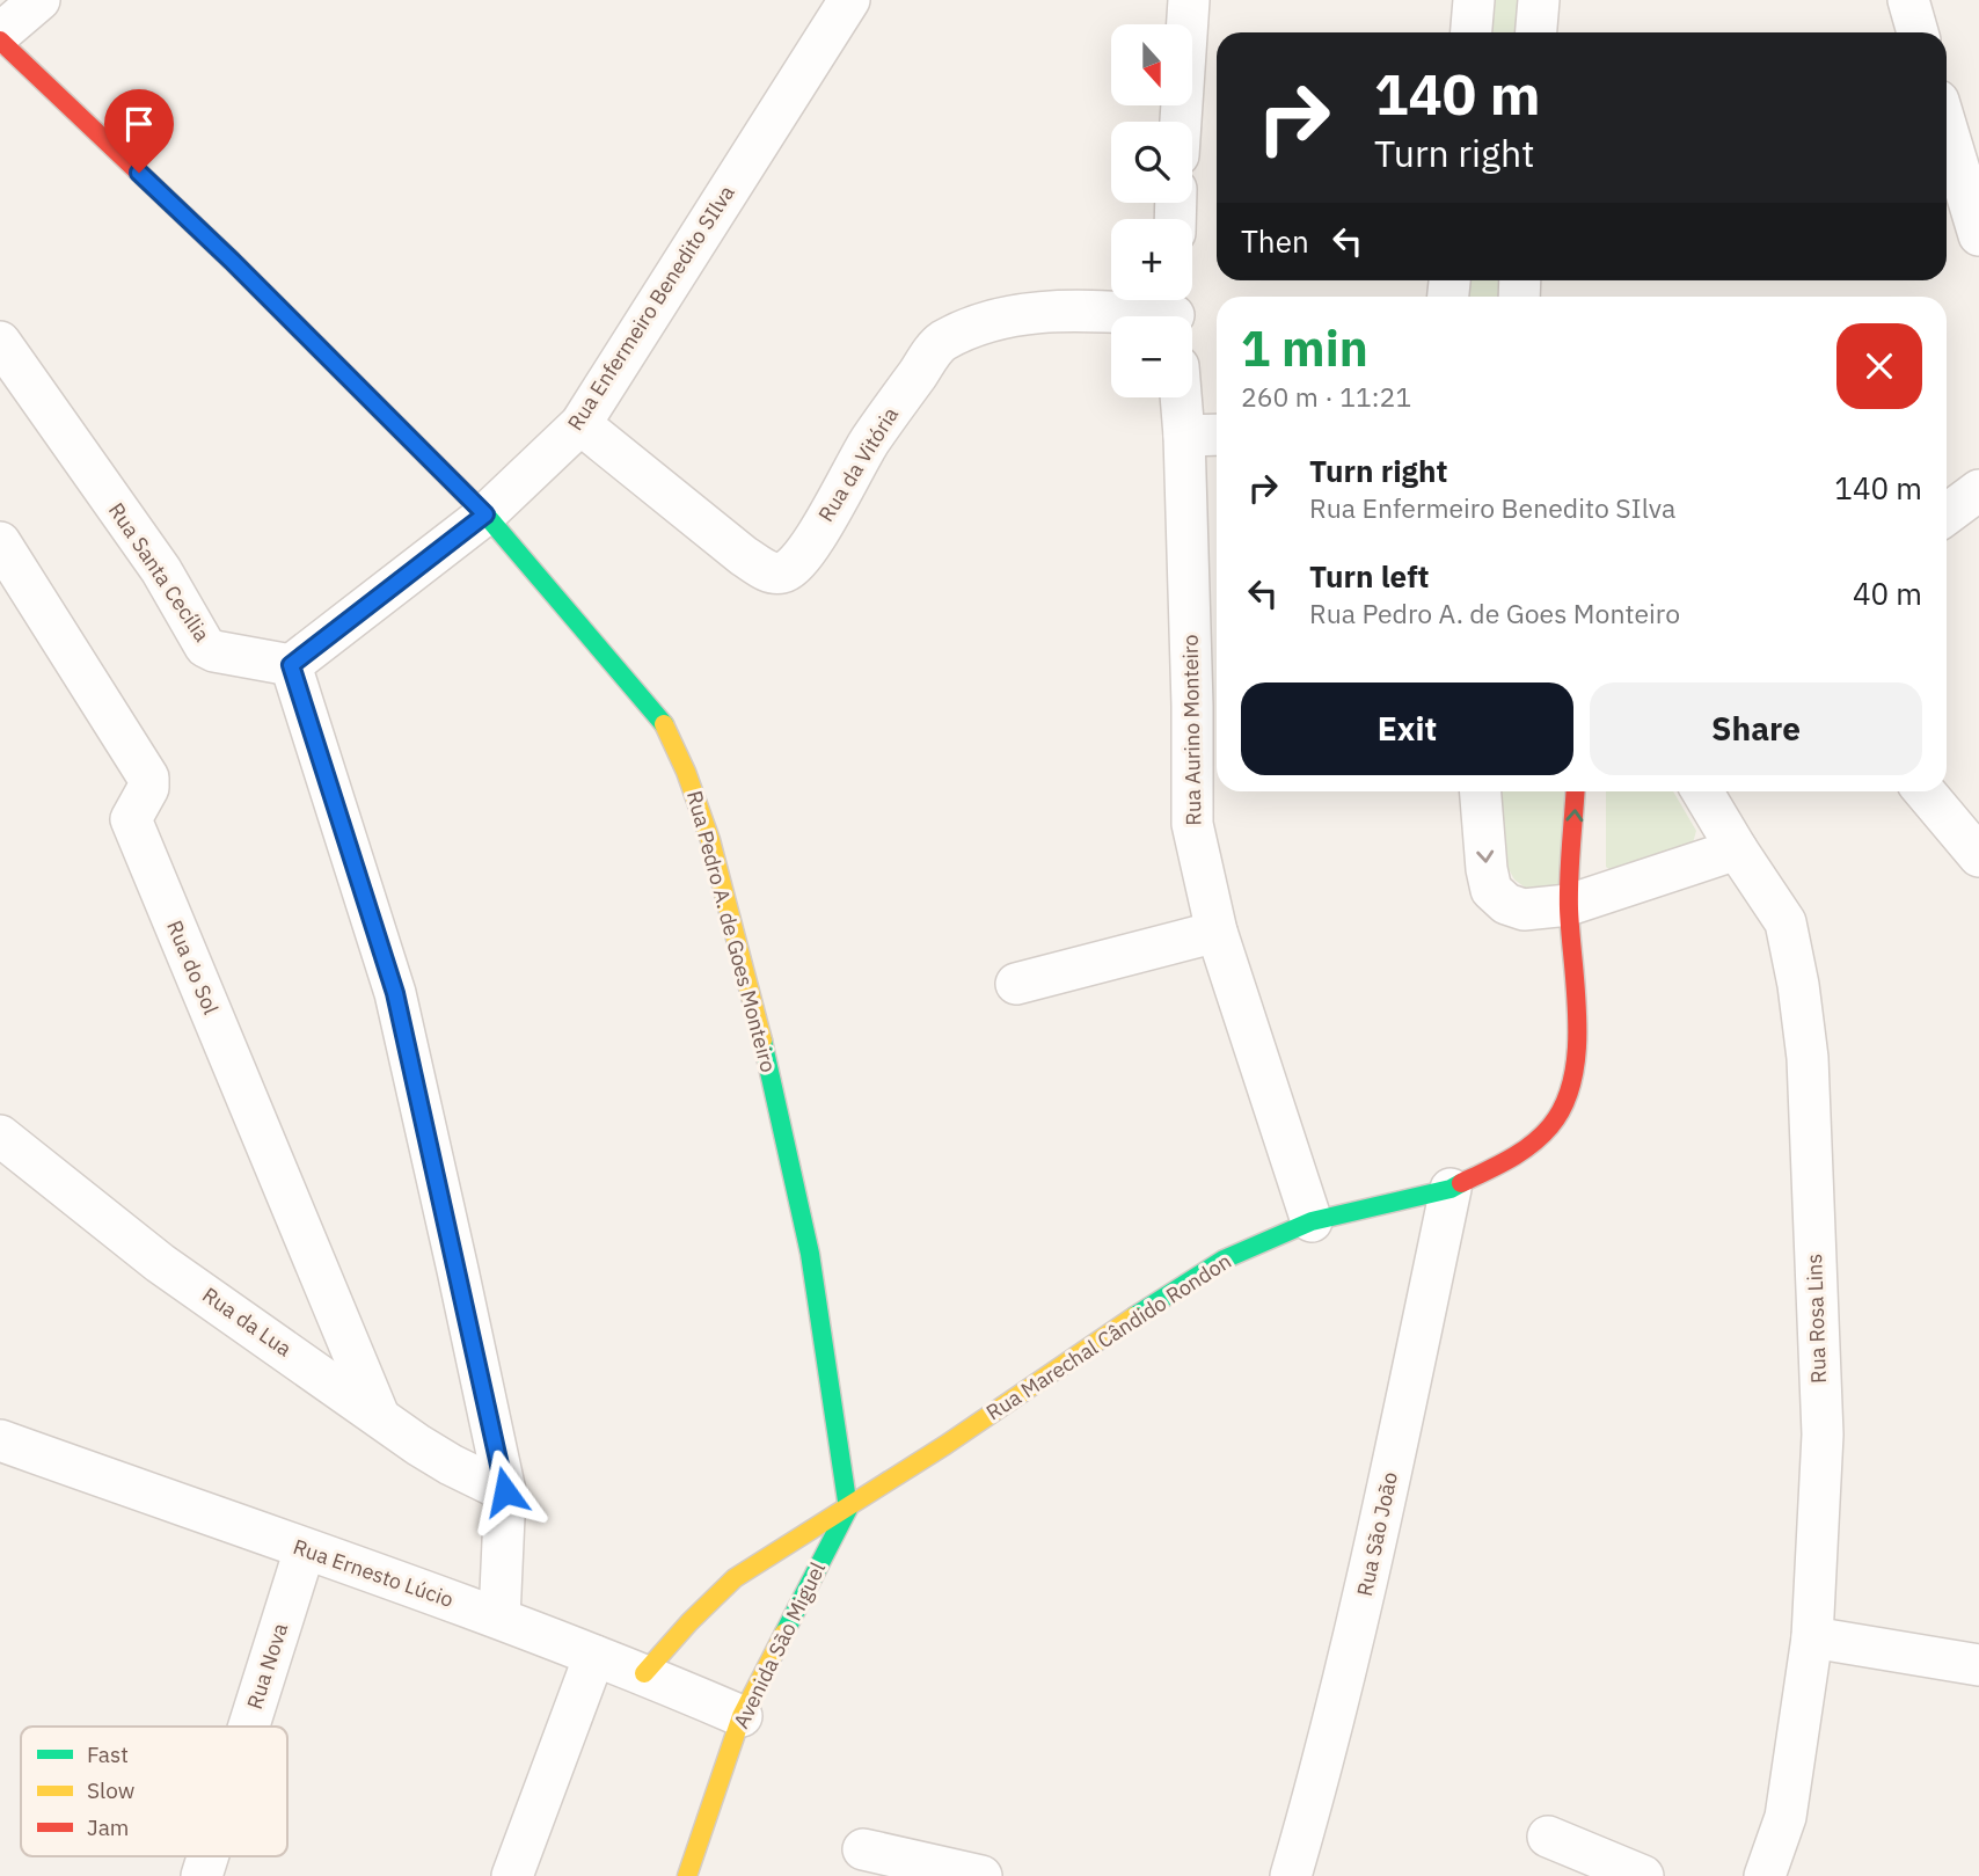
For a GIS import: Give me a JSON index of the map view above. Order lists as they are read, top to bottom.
{
  "streets": {
    "street": [
      "Rua Enfermeiro Benedito SIlva",
      "Rua da Vitória",
      "Rua Santa Cecília",
      "Rua Aurino Monteiro",
      "Rua Pedro A. de Goes Monteiro",
      "Rua do Sol",
      "Rua Rosa Lins",
      "Rua da Lua",
      "Rua Marechal Cândido Rondon",
      "Rua São João",
      "Rua Ernesto Lúcio",
      "Avenida São Miguel",
      "Rua Nova"
    ]
  },
  "crossings": [
    ["Rua Enfermeiro Benedito SIlva", "Rua da Vitória"],
    ["Rua Enfermeiro Benedito SIlva", "Rua Santa Cecília"],
    ["Rua Enfermeiro Benedito SIlva", "Rua Pedro A. de Goes Monteiro"],
    ["Rua Aurino Monteiro", "Rua Marechal Cândido Rondon"],
    ["Rua Pedro A. de Goes Monteiro", "Rua Marechal Cândido Rondon"],
    ["Rua Pedro A. de Goes Monteiro", "Avenida São Miguel"],
    ["Rua do Sol", "Rua da Lua"],
    ["Rua Marechal Cândido Rondon", "Rua São João"],
    ["Rua Marechal Cândido Rondon", "Rua Ernesto Lúcio"],
    ["Rua Marechal Cândido Rondon", "Avenida São Miguel"],
    ["Rua Ernesto Lúcio", "Avenida São Miguel"],
    ["Rua Ernesto Lúcio", "Rua Nova"]
  ],
  "legend": ["Fast", "Slow", "Jam"],
  "north": "bottom",
  "page": {
    "map_buttons": ["+", "−"],
    "turn": ["140 m", "Turn right"],
    "then": "Then",
    "heading": ["1 min", "260 m · 11:21"],
    "list": [
      {
        "name": "Turn right",
        "note": "Rua Enfermeiro Benedito SIlva",
        "value": "140 m"
      },
      {
        "name": "Turn left",
        "note": "Rua Pedro A. de Goes Monteiro",
        "value": "40 m"
      }
    ],
    "buttons": ["Exit", "Share"]
  }
}
